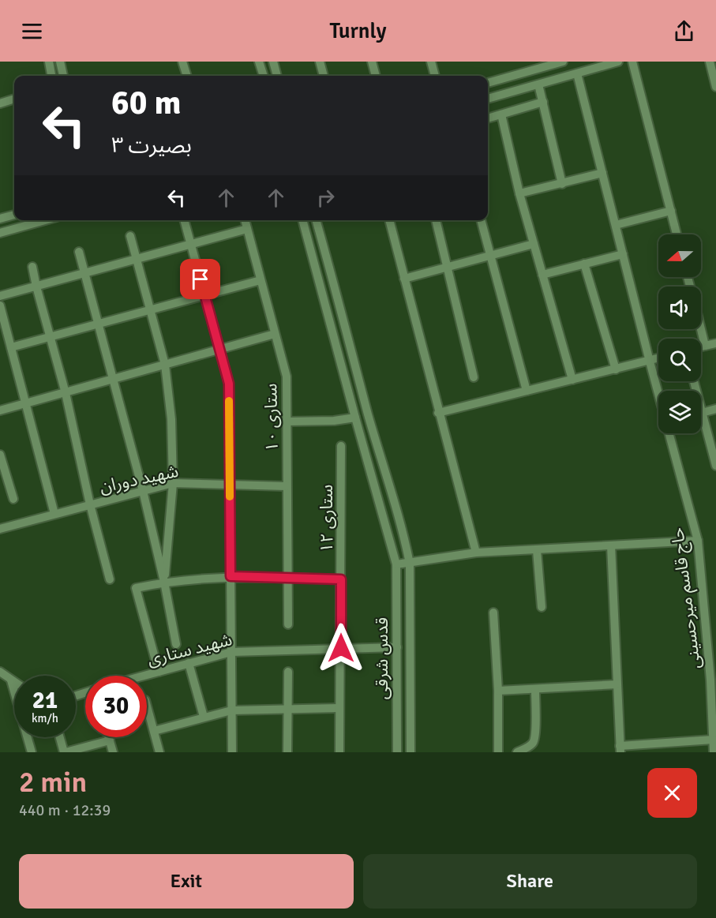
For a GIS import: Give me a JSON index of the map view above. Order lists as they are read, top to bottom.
{
  "streets": {
    "street": [
      "ستاری ۱۰",
      "شهید دوران",
      "ستاری ۱۲",
      "حاج قاسم میرحسینی",
      "شهید ستاری",
      "قدس شرقی"
    ]
  },
  "crossings": [
    ["ستاری ۱۰", "شهید دوران"],
    ["ستاری ۱۲", "شهید ستاری"],
    ["شهید ستاری", "قدس شرقی"]
  ],
  "north": "left",
  "page": {
    "header": "Turnly",
    "turn": ["60 m", "بصیرت ۳"],
    "speed": "21 km/h",
    "limit": "30",
    "heading": ["2 min", "440 m · 12:39"],
    "buttons": ["Exit", "Share"]
  }
}
